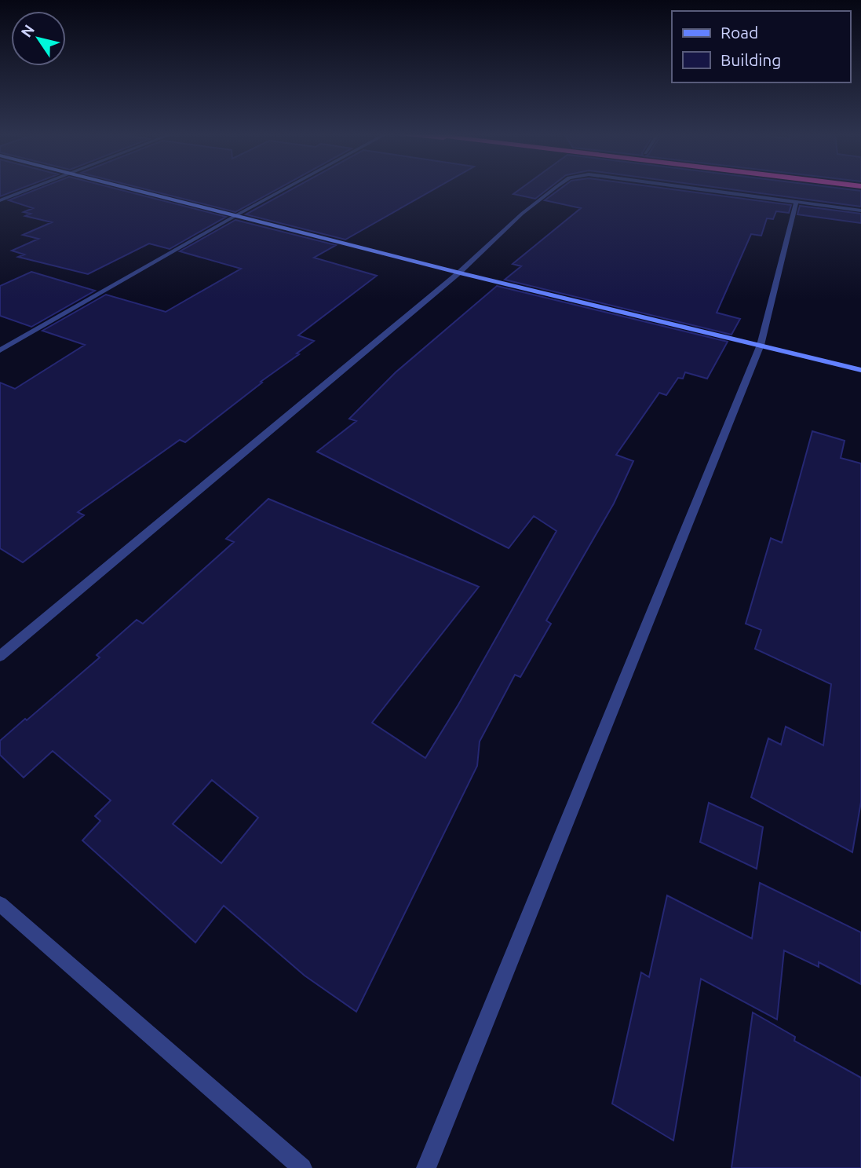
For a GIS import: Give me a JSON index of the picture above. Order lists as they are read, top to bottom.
{
  "legend": ["Road", "Building"],
  "north": "top left"
}
